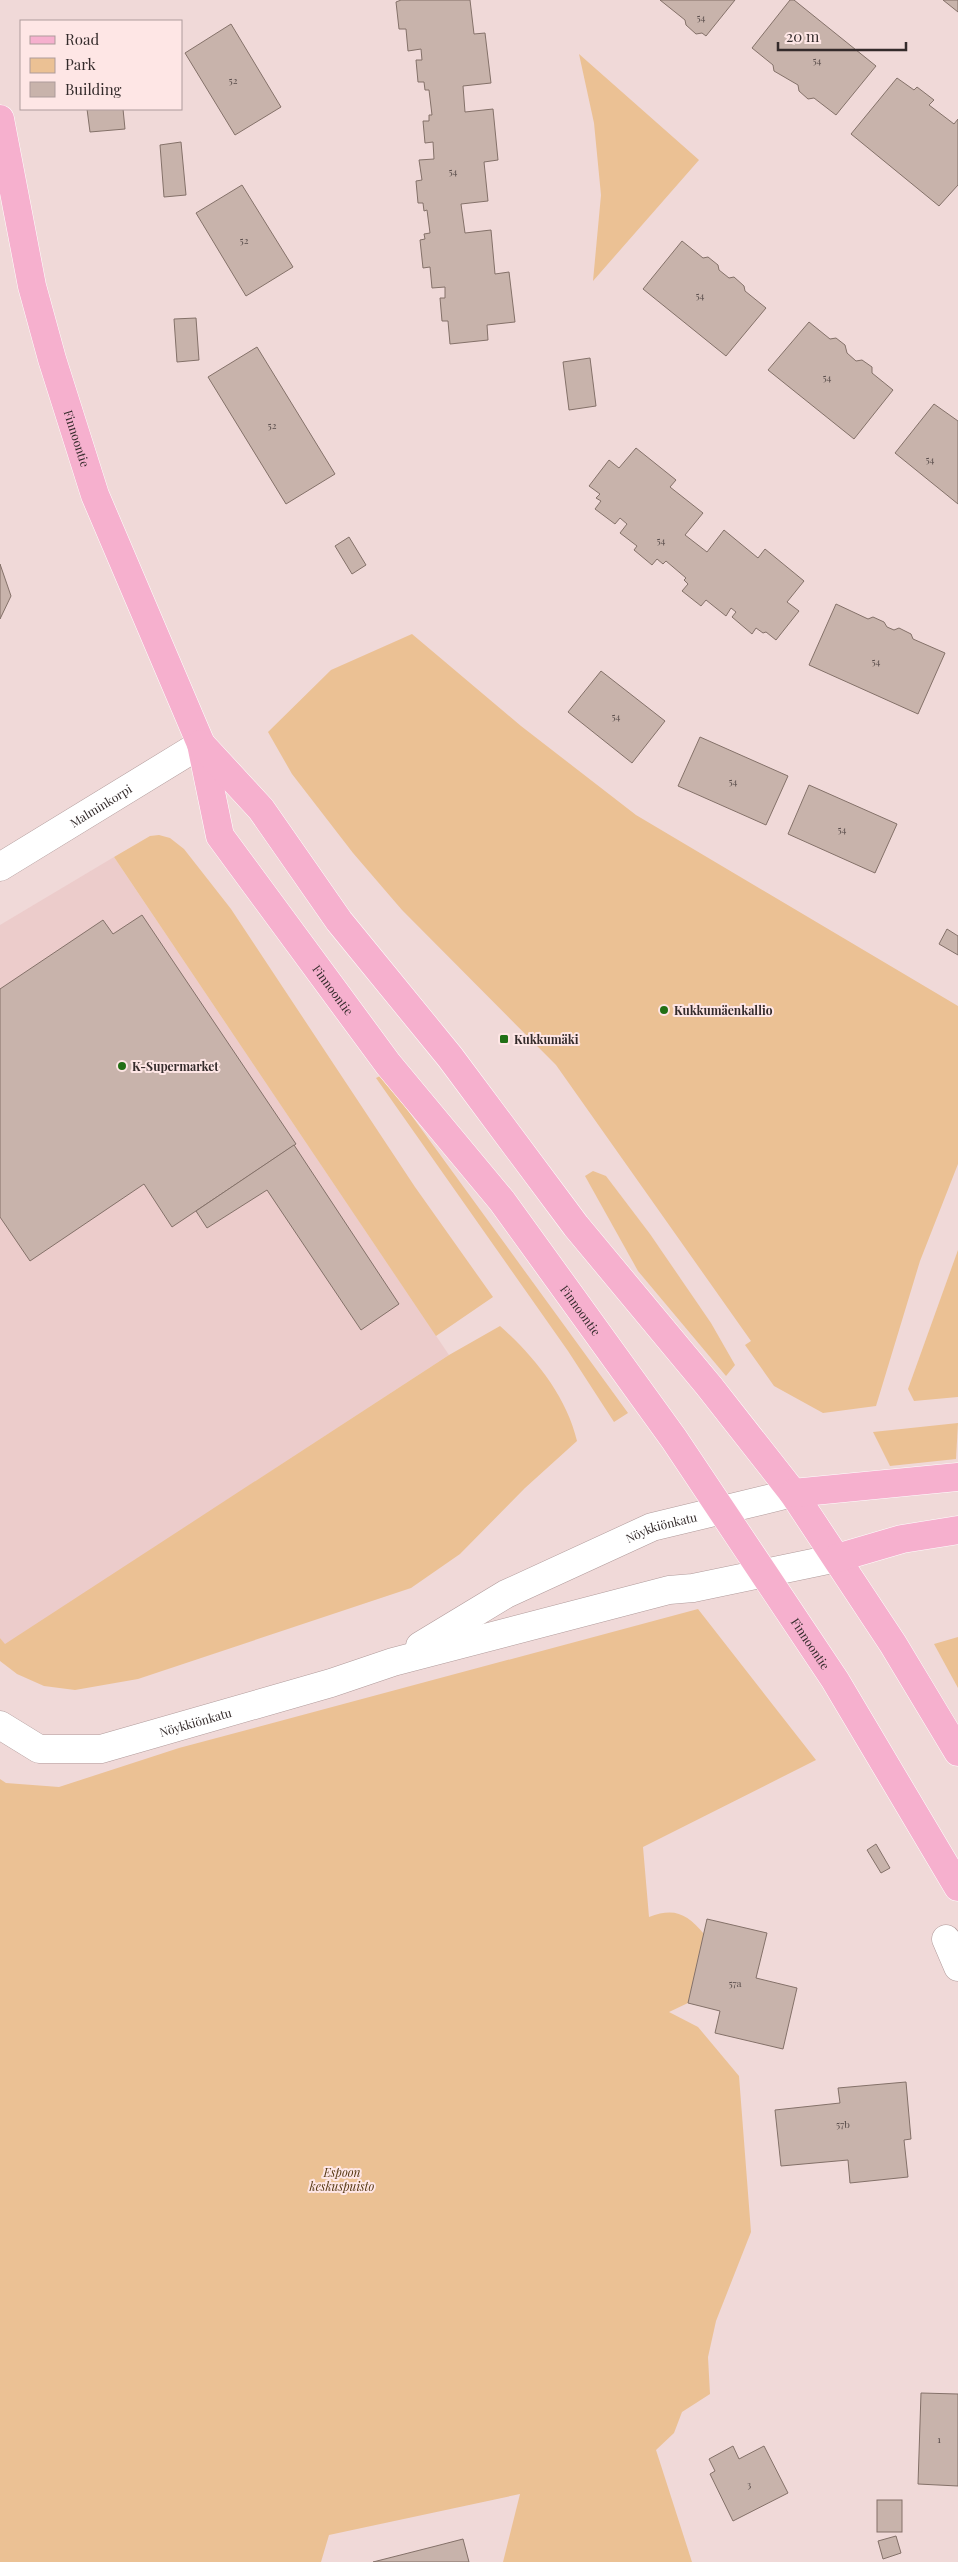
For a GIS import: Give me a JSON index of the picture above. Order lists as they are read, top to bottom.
{
  "streets": {
    "main road": ["Finnoontie", "Nöykkiönkatu"],
    "street": ["Malminkorpi"]
  },
  "crossings": [
    ["Finnoontie", "Malminkorpi"],
    ["Finnoontie", "Nöykkiönkatu"]
  ],
  "parks": ["Espoon keskuspuisto"],
  "places": {
    "other": ["Kukkumäenkallio", "K-Supermarket"],
    "transit": ["Kukkumäki"]
  },
  "house_numbers": [
    "54",
    "54",
    "52",
    "54",
    "52",
    "54",
    "54",
    "52",
    "54",
    "54",
    "54",
    "54",
    "54",
    "54",
    "57a",
    "57b",
    "1",
    "3"
  ],
  "legend": ["Road", "Park", "Building"],
  "scale_bar": "20 m"
}
